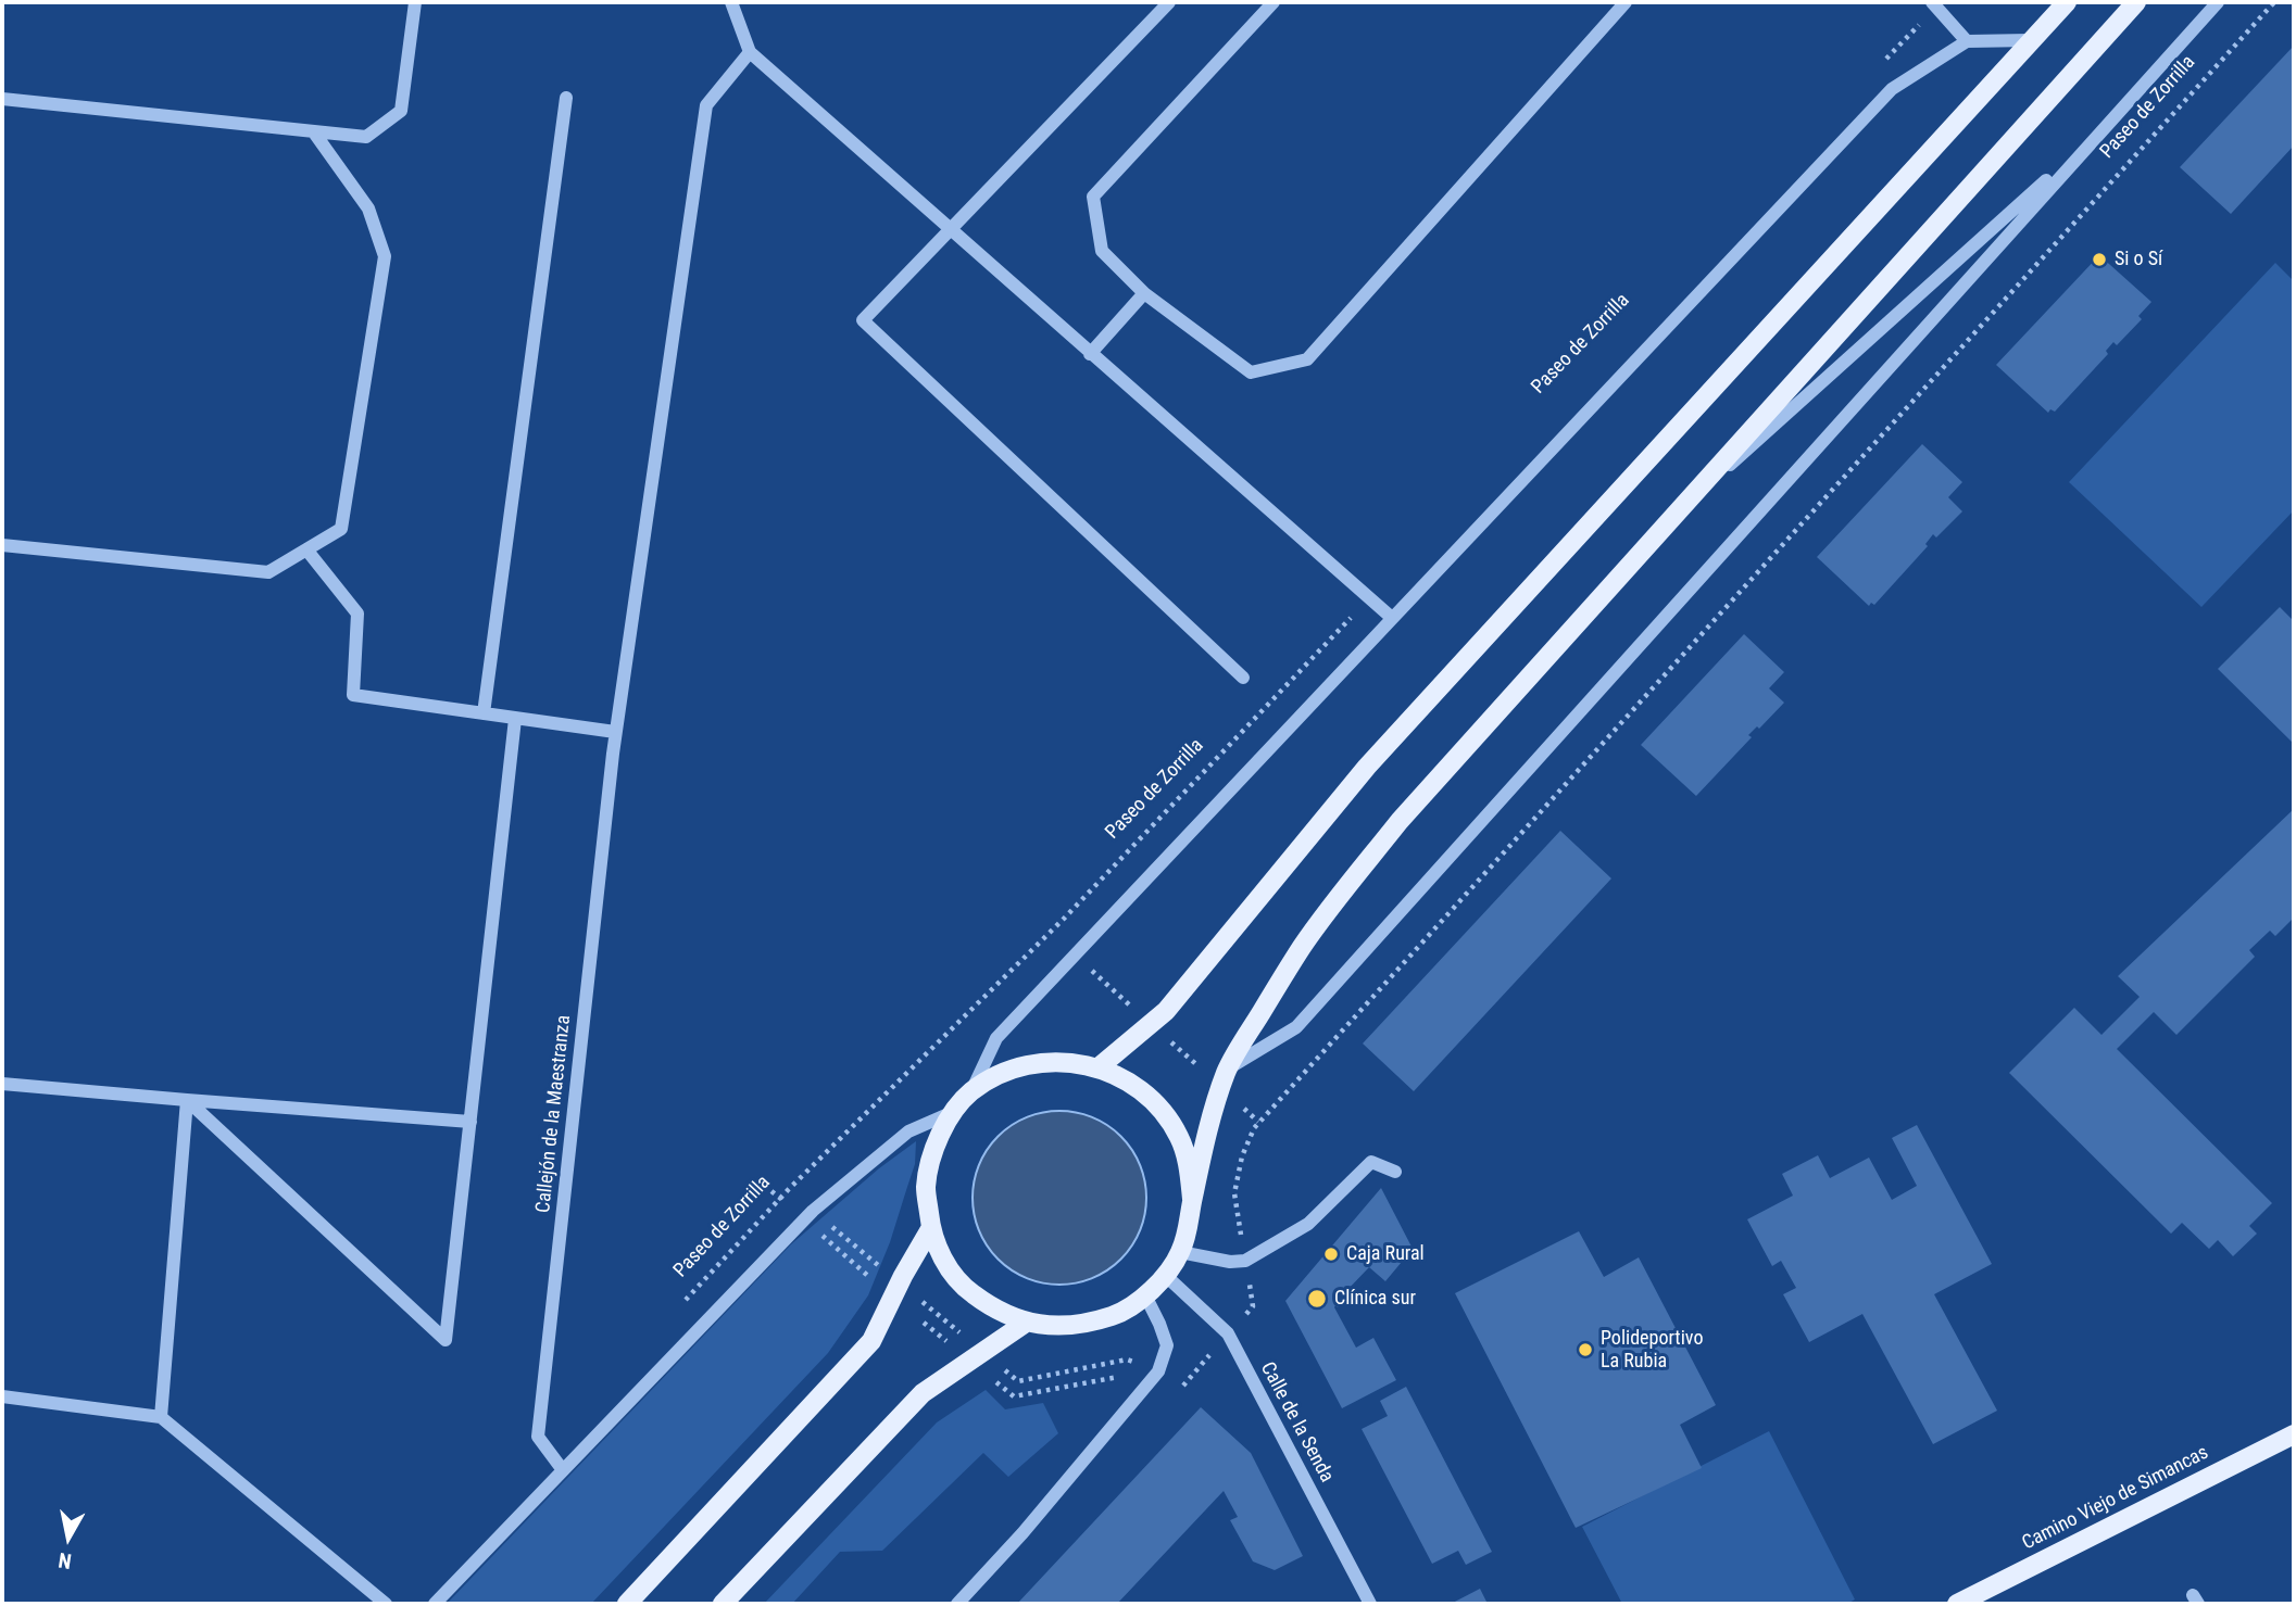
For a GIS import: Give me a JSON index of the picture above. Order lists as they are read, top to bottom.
{
  "streets": {
    "main road": ["Camino Viejo de Simancas"],
    "street": ["Paseo de Zorrilla", "Callejón de la Maestranza", "Calle de la Senda"]
  },
  "crossings": [
    ["Paseo de Zorrilla", "Calle de la Senda"]
  ],
  "places": [
    "Si o Sí",
    "Caja Rural",
    "Clínica sur",
    "Polideportivo La Rubia"
  ],
  "north": "bottom"
}
